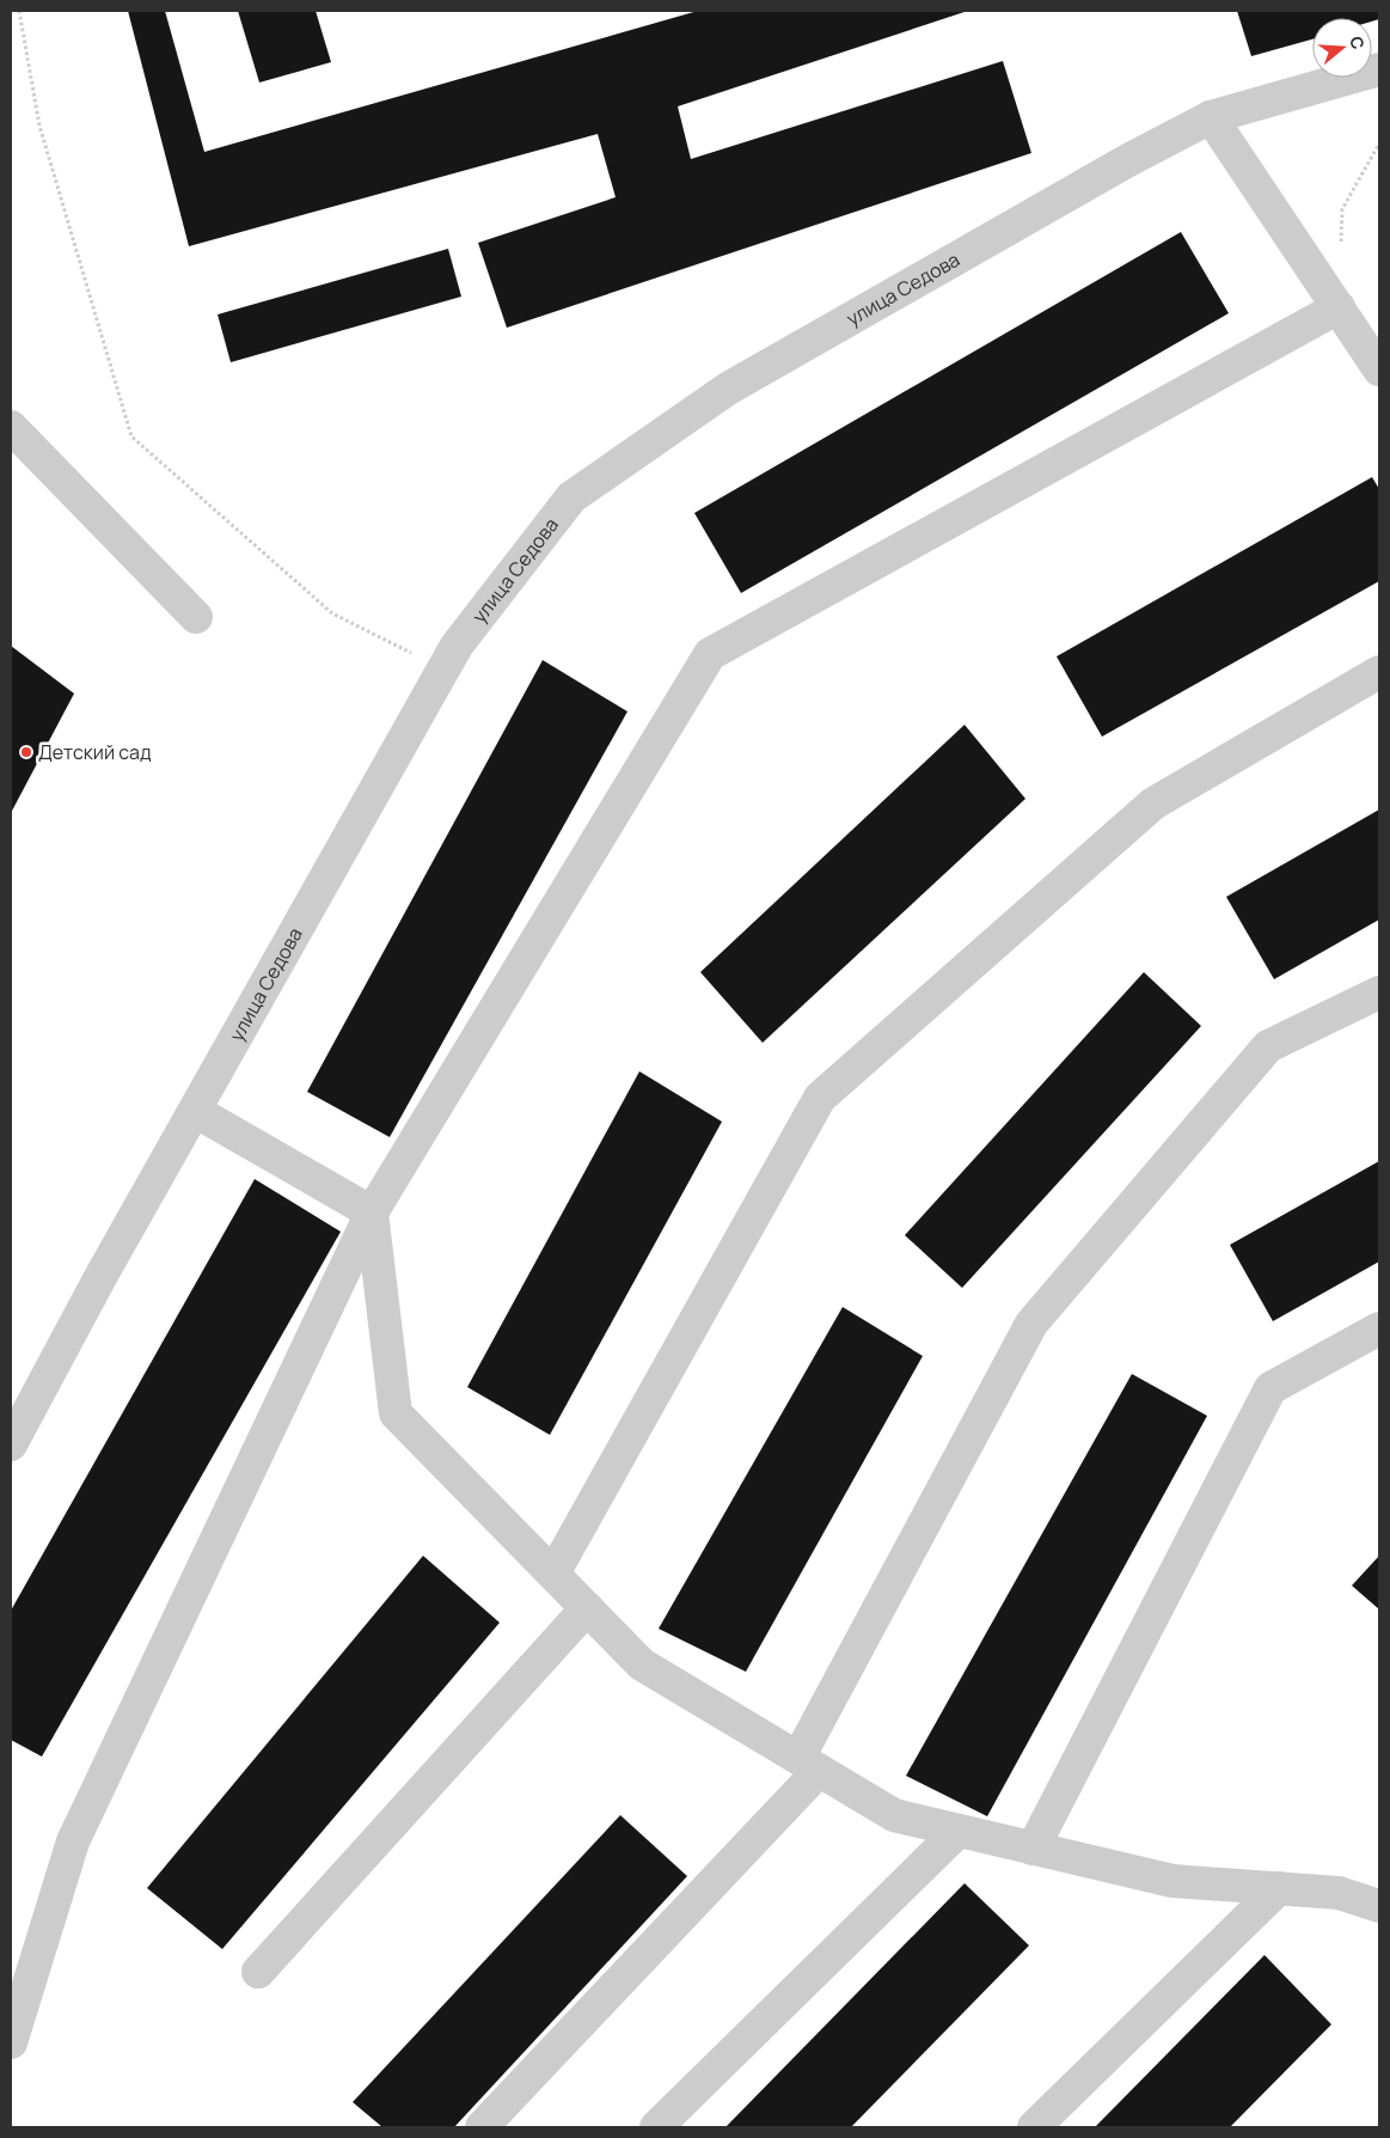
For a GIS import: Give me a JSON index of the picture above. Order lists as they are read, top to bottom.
{
  "streets": {
    "street": ["улица Седова"]
  },
  "places": ["Детский сад"],
  "north": "right"
}
